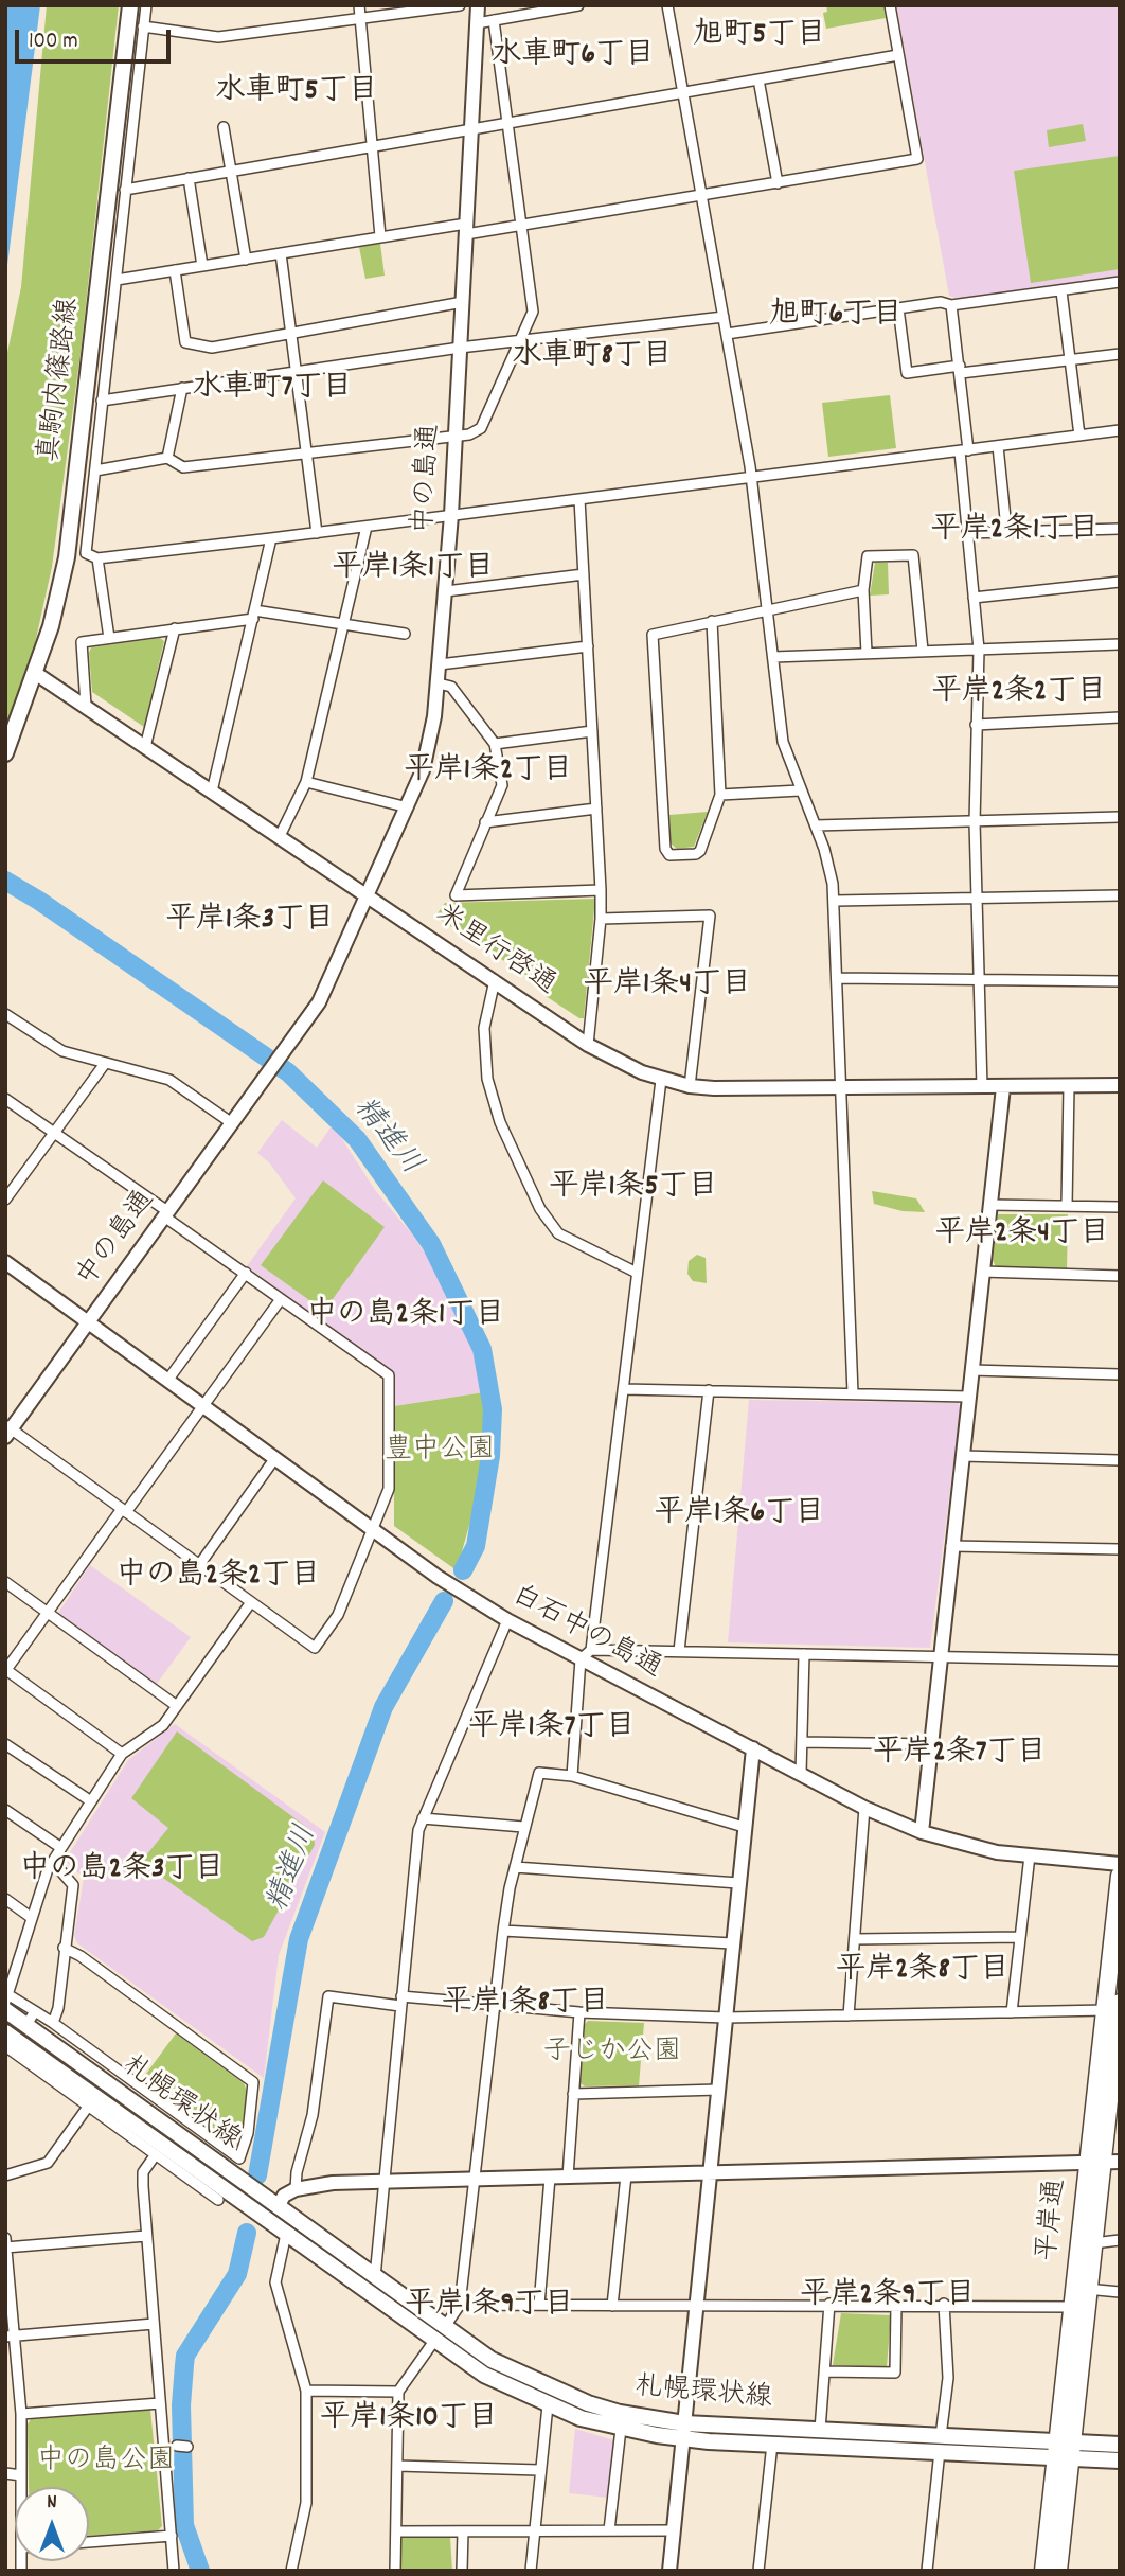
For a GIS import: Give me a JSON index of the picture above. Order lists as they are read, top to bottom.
{
  "streets": {
    "highway": ["平岸通"],
    "main road": ["真駒内篠路線", "札幌環状線"],
    "street": ["中の島通", "米里行啓通", "白石中の島通"]
  },
  "crossings": [
    ["真駒内篠路線", "米里行啓通"],
    ["中の島通", "米里行啓通"],
    ["中の島通", "白石中の島通"],
    ["札幌環状線", "平岸通"]
  ],
  "districts": [
    "旭町5丁目",
    "水車町6丁目",
    "水車町5丁目",
    "旭町6丁目",
    "水車町8丁目",
    "水車町7丁目",
    "平岸2条1丁目",
    "平岸1条1丁目",
    "平岸2条2丁目",
    "平岸1条2丁目",
    "平岸1条3丁目",
    "平岸1条4丁目",
    "平岸1条5丁目",
    "平岸2条4丁目",
    "中の島2条1丁目",
    "平岸1条6丁目",
    "中の島2条2丁目",
    "平岸1条7丁目",
    "平岸2条7丁目",
    "中の島2条3丁目",
    "平岸2条8丁目",
    "平岸1条8丁目",
    "平岸2条9丁目",
    "平岸1条9丁目",
    "平岸1条10丁目"
  ],
  "water": ["精進川"],
  "parks": ["豊中公園", "子じか公園", "中の島公園"],
  "scale_bar": "100 m",
  "north": "top"
}
